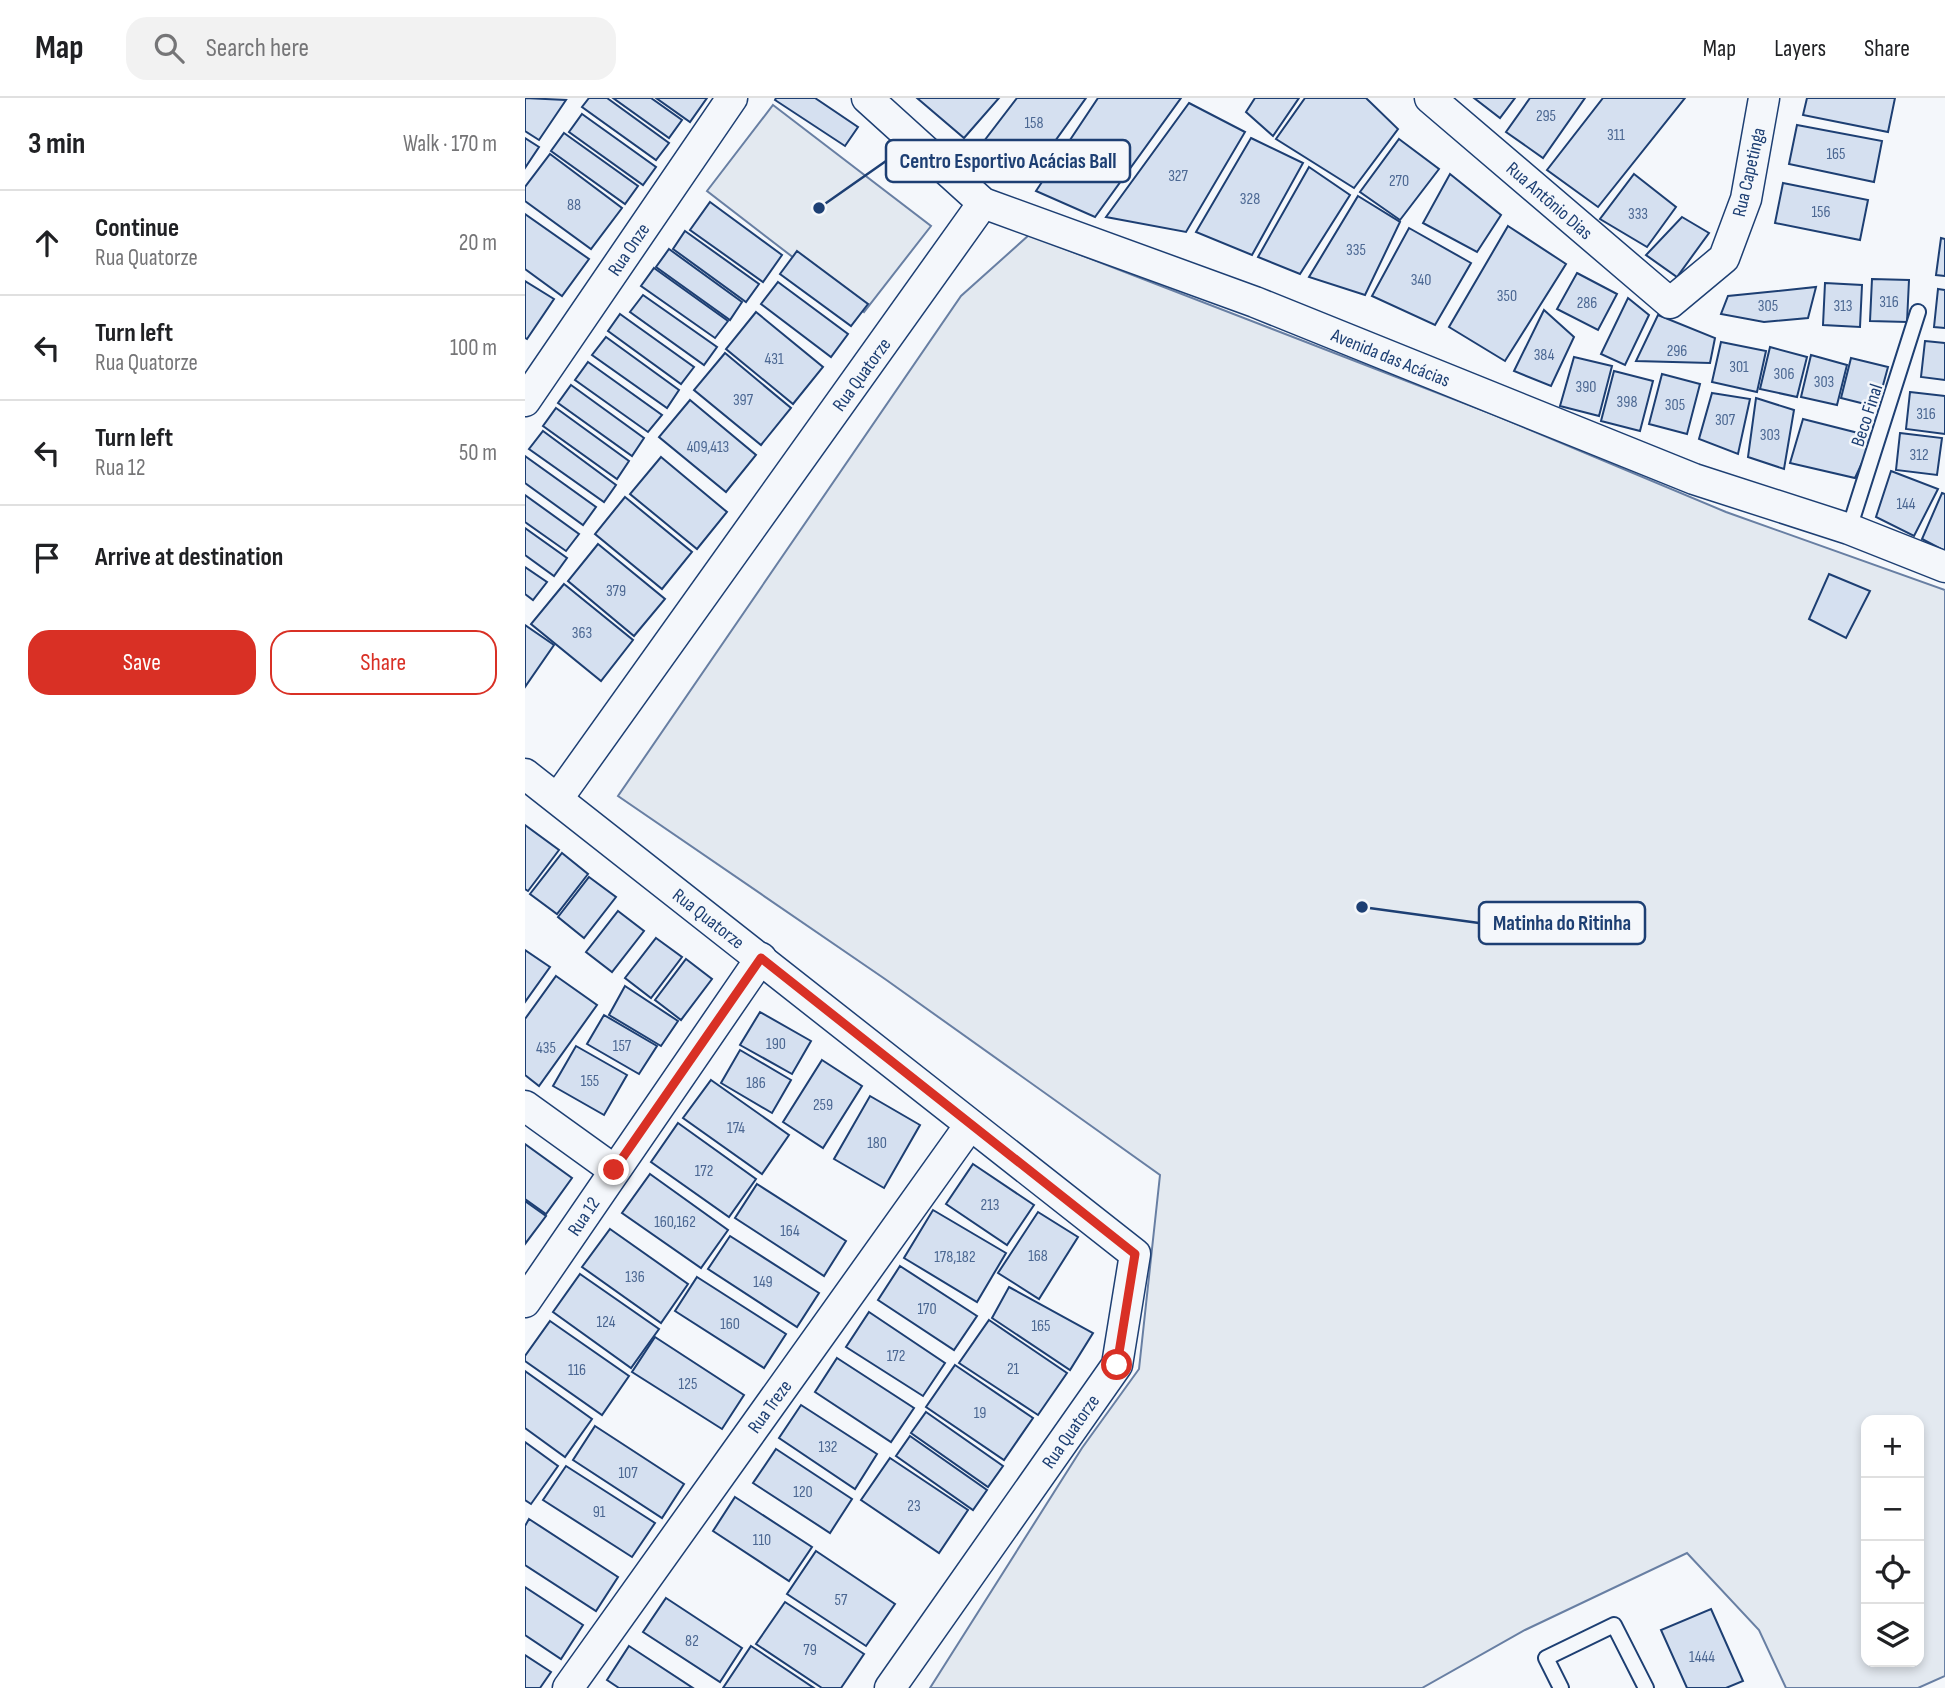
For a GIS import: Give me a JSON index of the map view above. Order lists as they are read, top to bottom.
{
  "streets": {
    "street": [
      "Rua Capetinga",
      "Rua Antônio Dias",
      "Rua Onze",
      "Avenida das Acácias",
      "Rua Quatorze",
      "Rua 12",
      "Rua Treze"
    ],
    "lane": ["Beco Final"]
  },
  "crossings": [
    ["Rua Capetinga", "Rua Antônio Dias"],
    ["Avenida das Acácias", "Rua Quatorze"],
    ["Avenida das Acácias", "Beco Final"],
    ["Rua Quatorze", "Rua 12"],
    ["Rua Quatorze", "Rua Treze"]
  ],
  "places": ["Centro Esportivo Acácias Ball", "Matinha do Ritinha"],
  "house_numbers": [
    "295",
    "158",
    "311",
    "165",
    "327",
    "270",
    "328",
    "88",
    "156",
    "333",
    "335",
    "340",
    "350",
    "316",
    "286",
    "305",
    "313",
    "296",
    "384",
    "431",
    "301",
    "306",
    "303",
    "390",
    "397",
    "398",
    "305",
    "316",
    "307",
    "303",
    "409,413",
    "312",
    "144",
    "379",
    "363",
    "190",
    "157",
    "435",
    "155",
    "186",
    "259",
    "174",
    "180",
    "172",
    "213",
    "160,162",
    "164",
    "168",
    "178,182",
    "136",
    "149",
    "170",
    "124",
    "160",
    "165",
    "172",
    "21",
    "116",
    "125",
    "19",
    "132",
    "107",
    "120",
    "23",
    "91",
    "110",
    "57",
    "82",
    "79",
    "1444"
  ],
  "page": {
    "header": "Map",
    "search": "Search here",
    "nav": ["Map", "Layers", "Share"],
    "heading": ["3 min", "Walk · 170 m"],
    "list": [
      ["Continue", "Rua Quatorze", "20 m"],
      ["Turn left", "Rua Quatorze", "100 m"],
      ["Turn left", "Rua 12", "50 m"],
      "Arrive at destination"
    ],
    "buttons": ["Save", "Share"],
    "map_buttons": ["+", "−"]
  }
}
